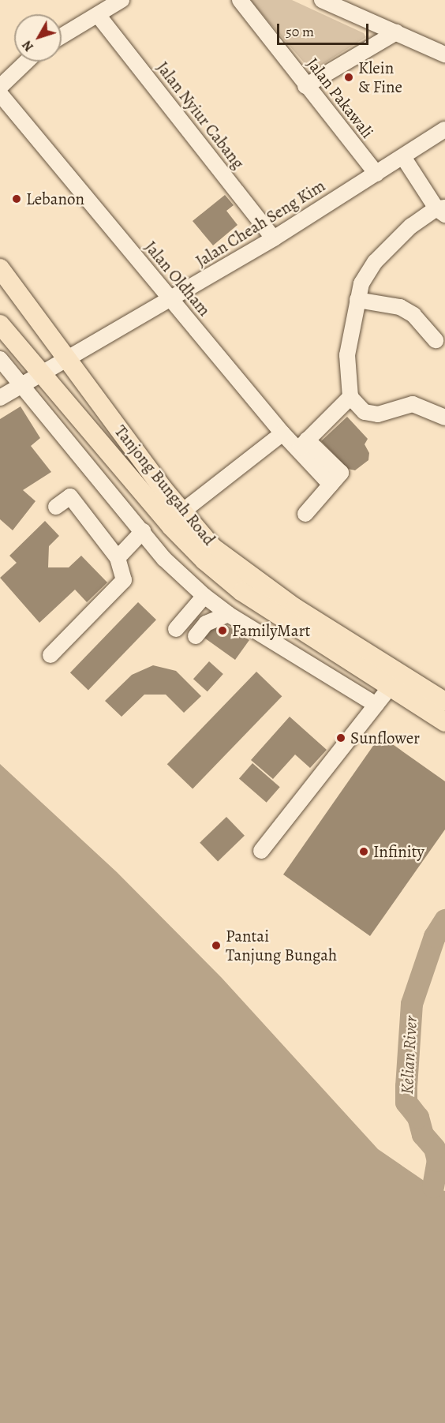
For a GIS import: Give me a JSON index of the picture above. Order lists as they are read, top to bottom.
{
  "streets": {
    "main road": ["Tanjong Bungah Road"],
    "street": [
      "Jalan Pakawali",
      "Jalan Nyiur Cabang",
      "Jalan Cheah Seng Kim",
      "Jalan Oldham"
    ]
  },
  "crossings": [
    ["Jalan Pakawali", "Jalan Cheah Seng Kim"],
    ["Jalan Nyiur Cabang", "Jalan Cheah Seng Kim"],
    ["Jalan Cheah Seng Kim", "Jalan Oldham"],
    ["Jalan Cheah Seng Kim", "Tanjong Bungah Road"]
  ],
  "water": ["Kelian River"],
  "places": [
    "Klein & Fine",
    "Lebanon",
    "FamilyMart",
    "Sunflower",
    "Infinity",
    "Pantai Tanjung Bungah"
  ],
  "scale_bar": "50 m",
  "north": "bottom left"
}
